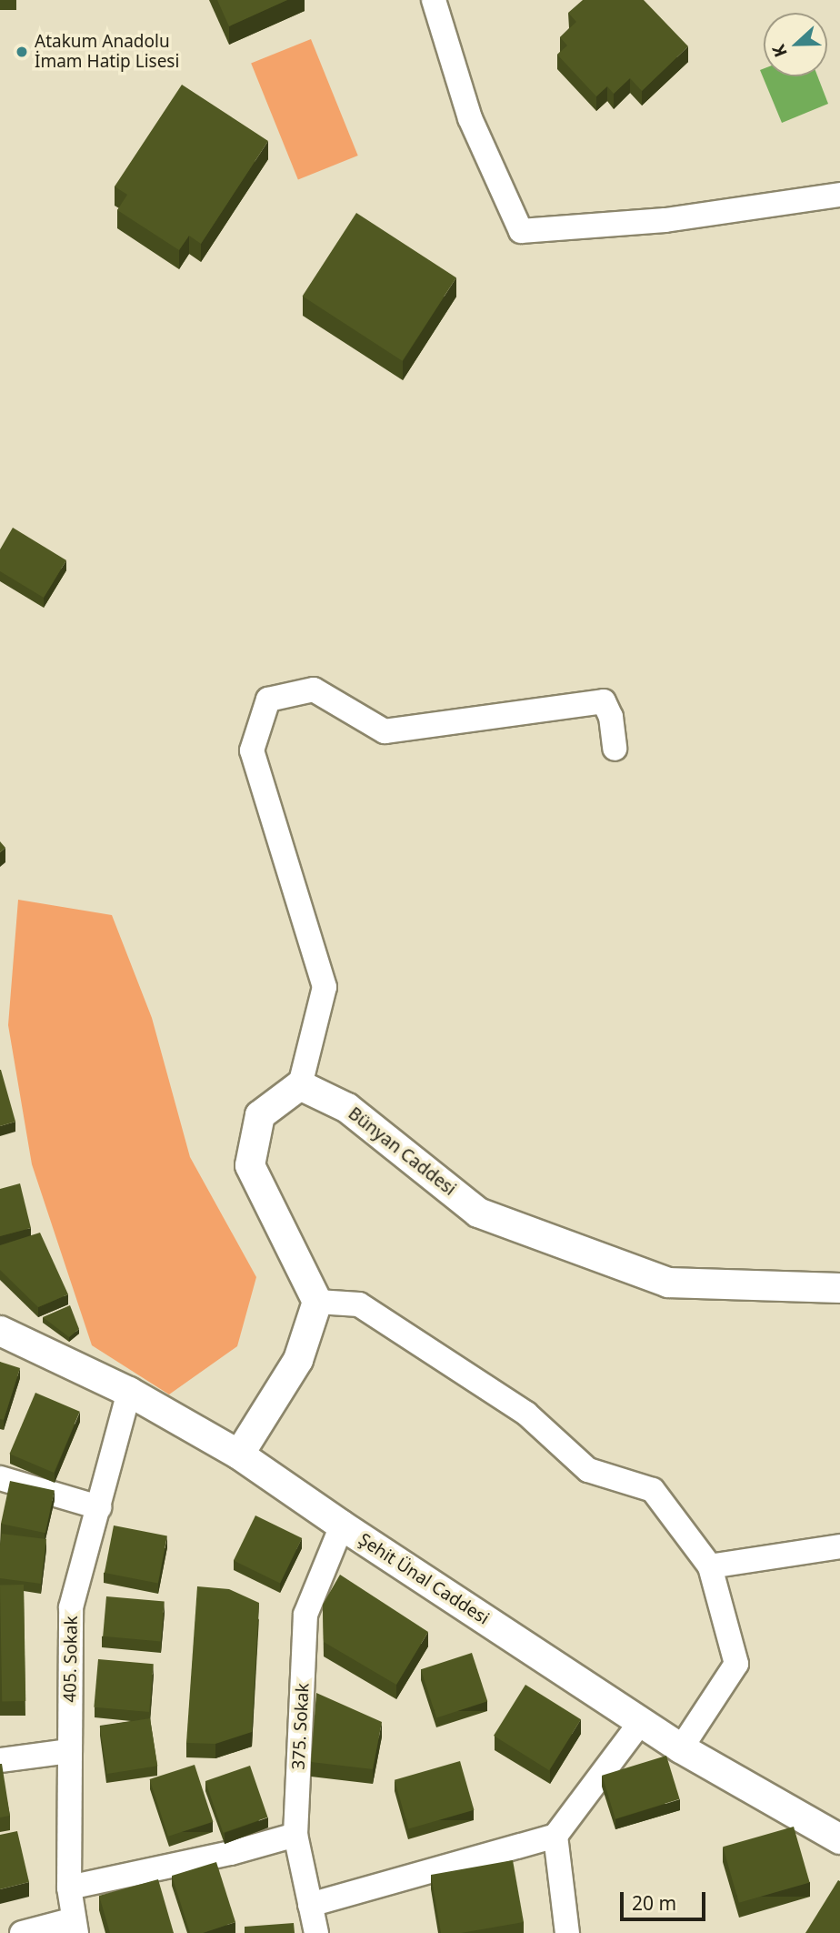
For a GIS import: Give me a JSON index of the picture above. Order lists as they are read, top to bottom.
{
  "streets": {
    "street": [
      "Bünyan Caddesi",
      "Şehit Ünal Caddesi",
      "405. Sokak",
      "375. Sokak"
    ]
  },
  "crossings": [
    ["Şehit Ünal Caddesi", "405. Sokak"],
    ["Şehit Ünal Caddesi", "375. Sokak"]
  ],
  "places": ["Atakum Anadolu İmam Hatip Lisesi"],
  "scale_bar": "20 m",
  "north": "left"
}
